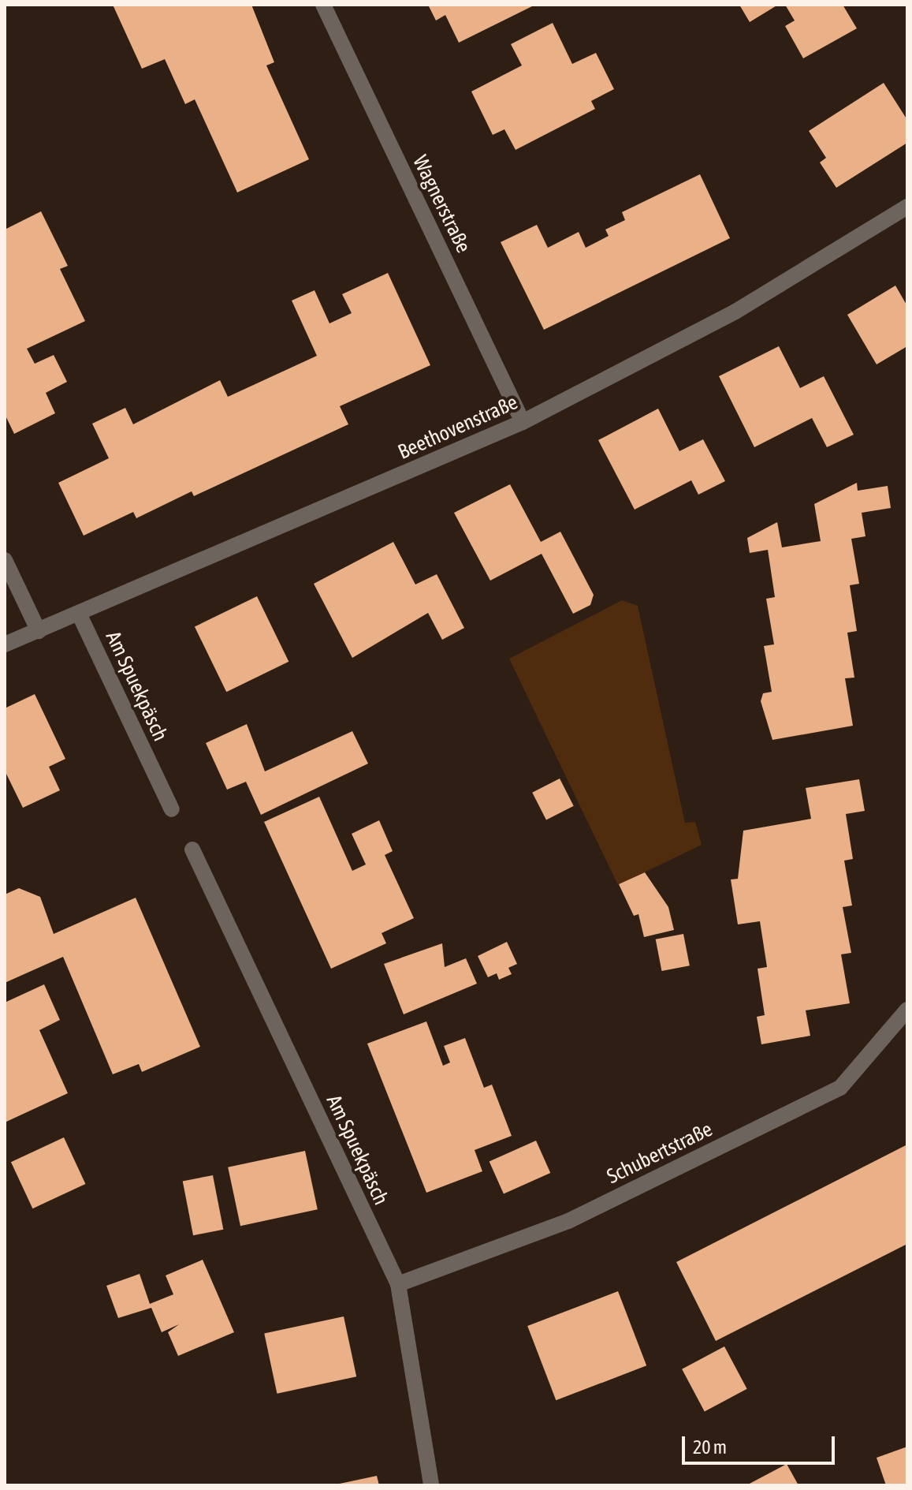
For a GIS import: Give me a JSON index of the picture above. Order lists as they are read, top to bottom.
{
  "streets": {
    "street": [
      "Wagnerstraße",
      "Beethovenstraße",
      "Am Spuekpäsch",
      "Schubertstraße"
    ]
  },
  "crossings": [
    ["Wagnerstraße", "Beethovenstraße"],
    ["Beethovenstraße", "Am Spuekpäsch"],
    ["Am Spuekpäsch", "Schubertstraße"]
  ],
  "scale_bar": "20 m"
}
